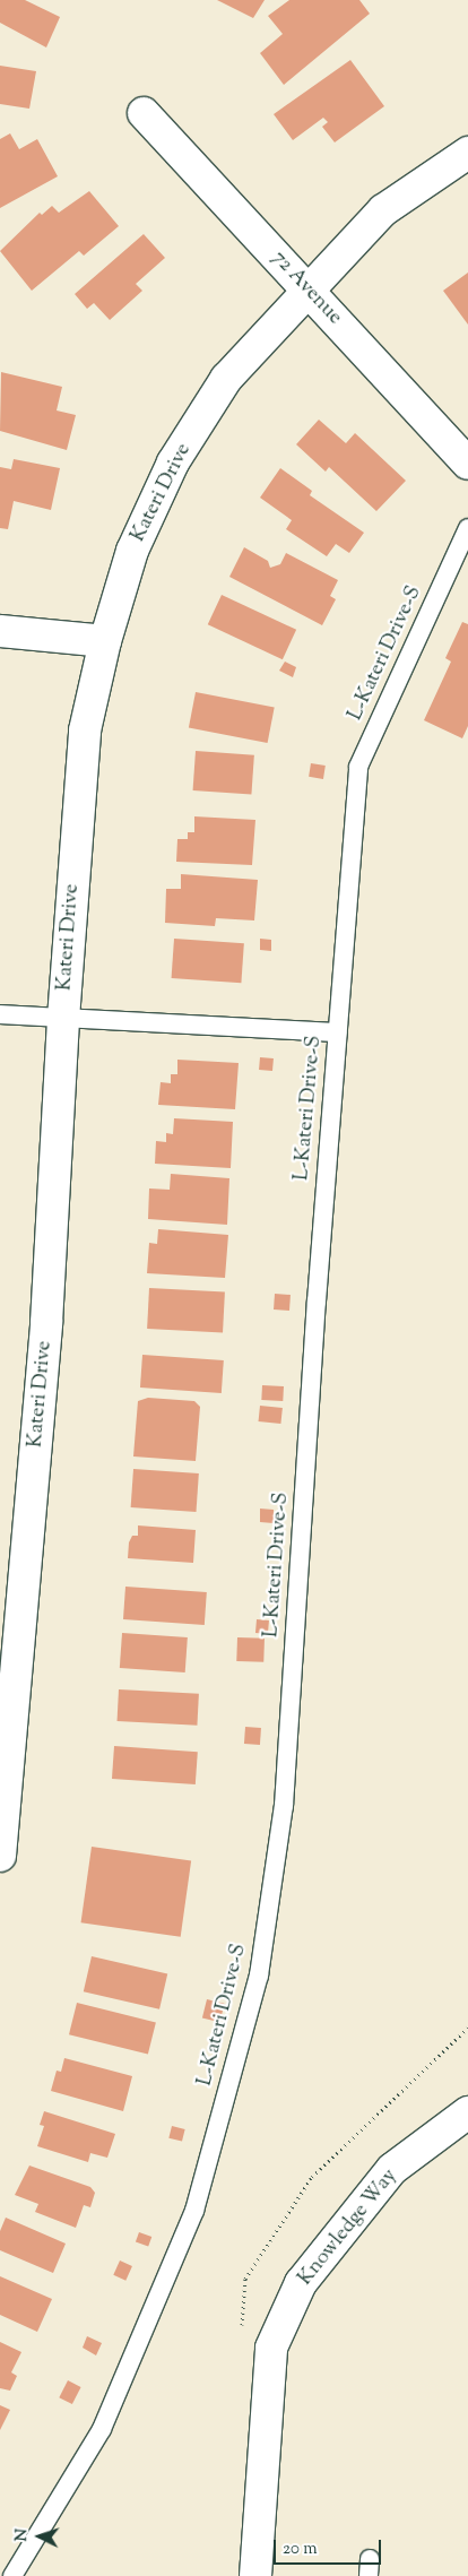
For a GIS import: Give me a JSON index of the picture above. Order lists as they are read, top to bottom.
{
  "streets": {
    "street": ["72 Avenue", "Kateri Drive", "Knowledge Way"],
    "lane": ["L-Kateri Drive-S"]
  },
  "crossings": [
    ["72 Avenue", "Kateri Drive"]
  ],
  "scale_bar": "20 m",
  "north": "left"
}
